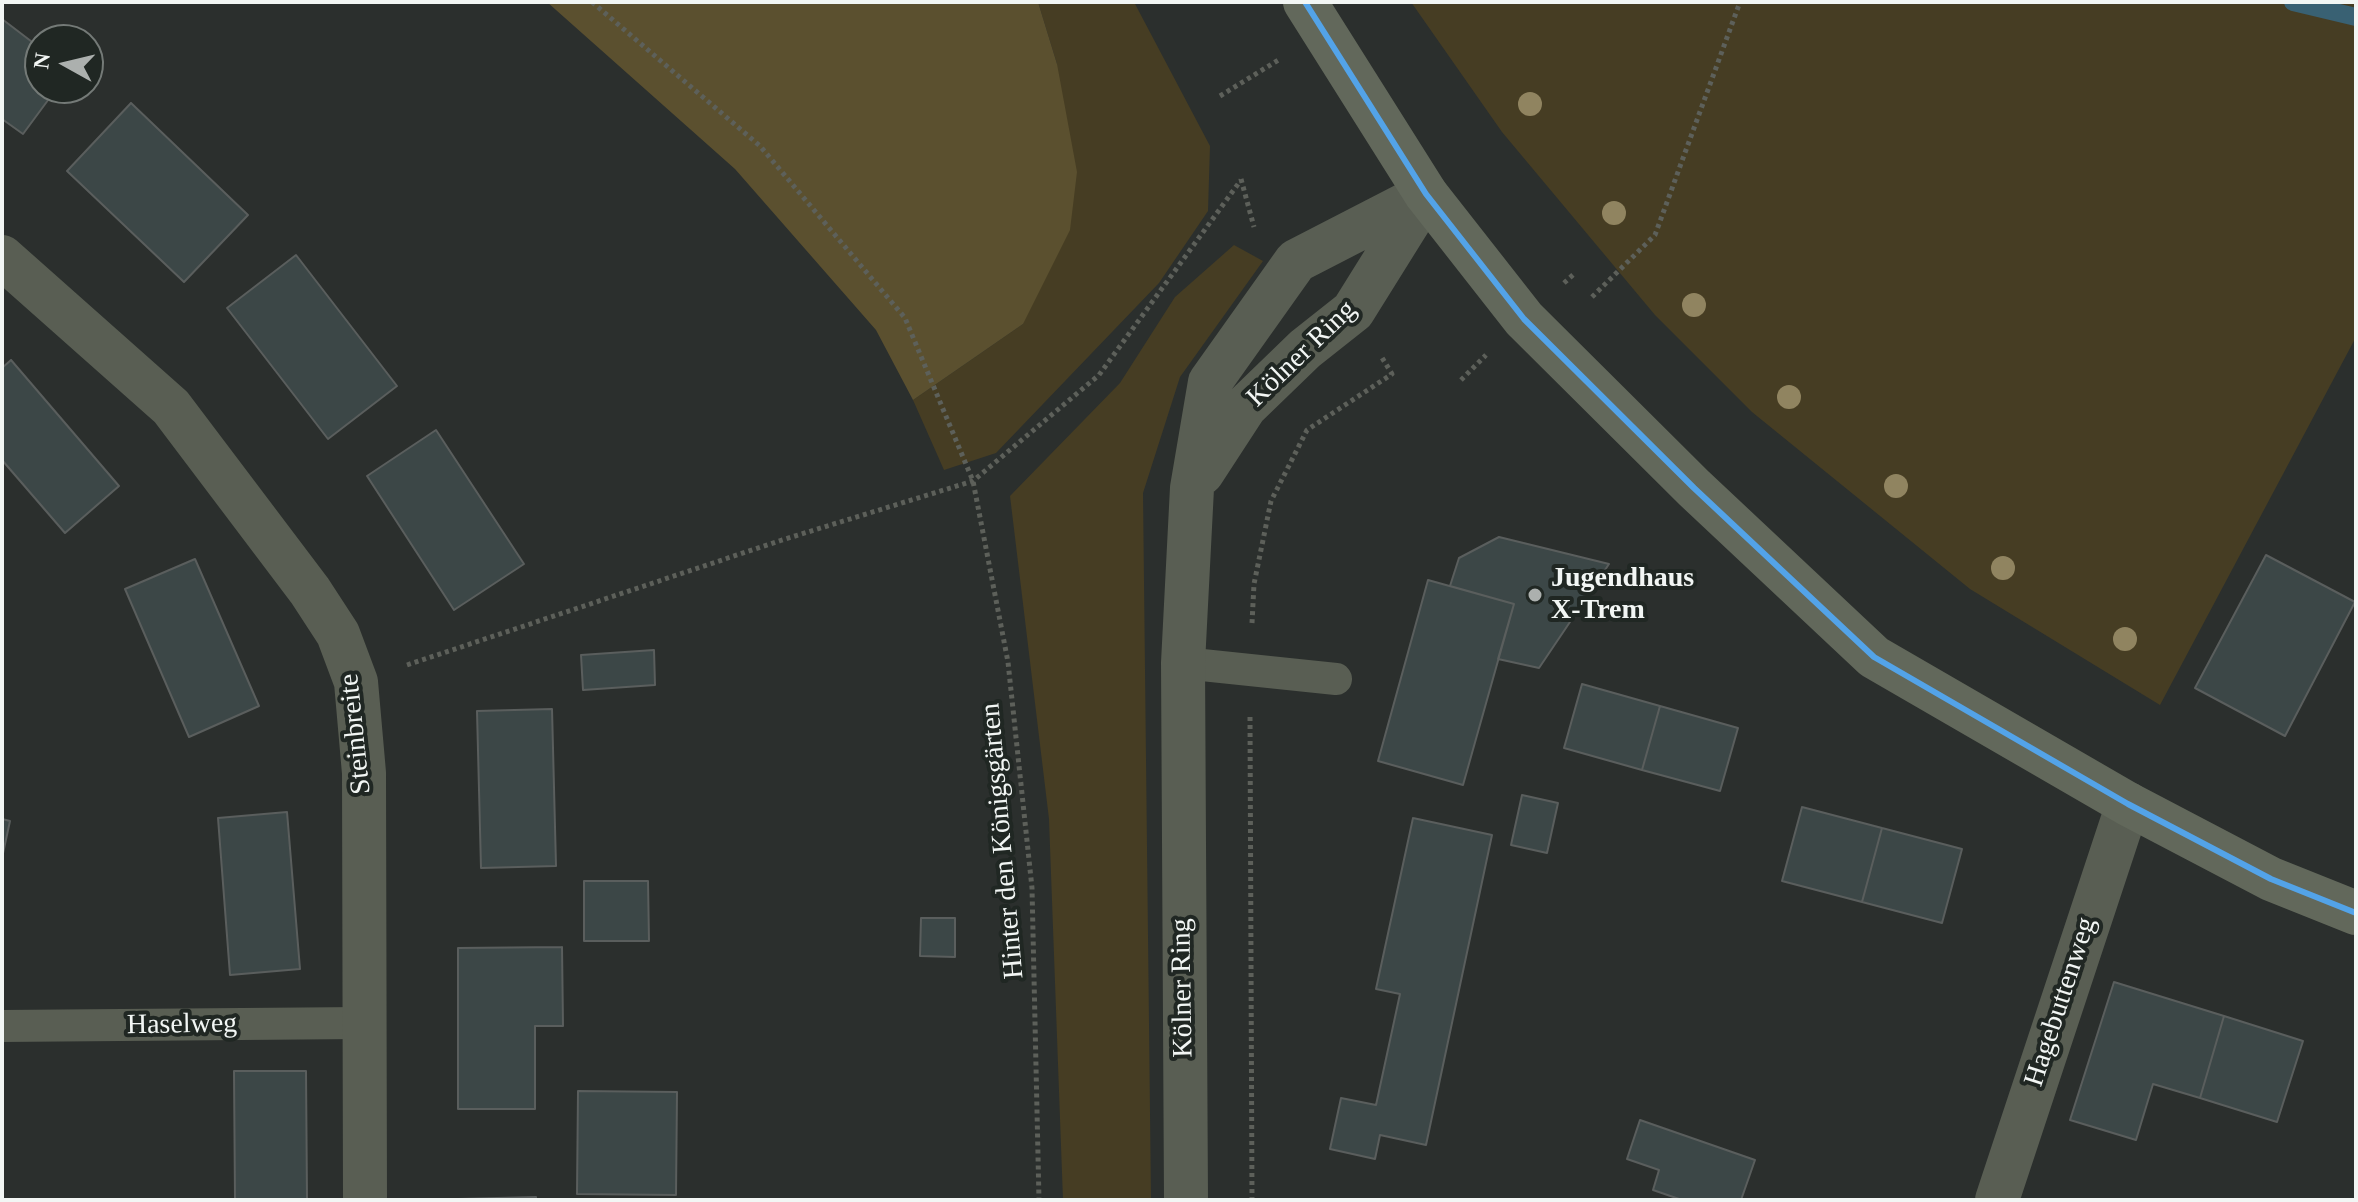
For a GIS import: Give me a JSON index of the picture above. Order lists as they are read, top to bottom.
{
  "streets": {
    "street": ["Kölner Ring", "Steinbreite", "Hagebuttenweg"],
    "lane": ["Haselweg"],
    "path": ["Hinter den Königsgärten"]
  },
  "crossings": [
    ["Steinbreite", "Haselweg"]
  ],
  "places": ["Jugendhaus X-Trem"],
  "north": "left"
}
